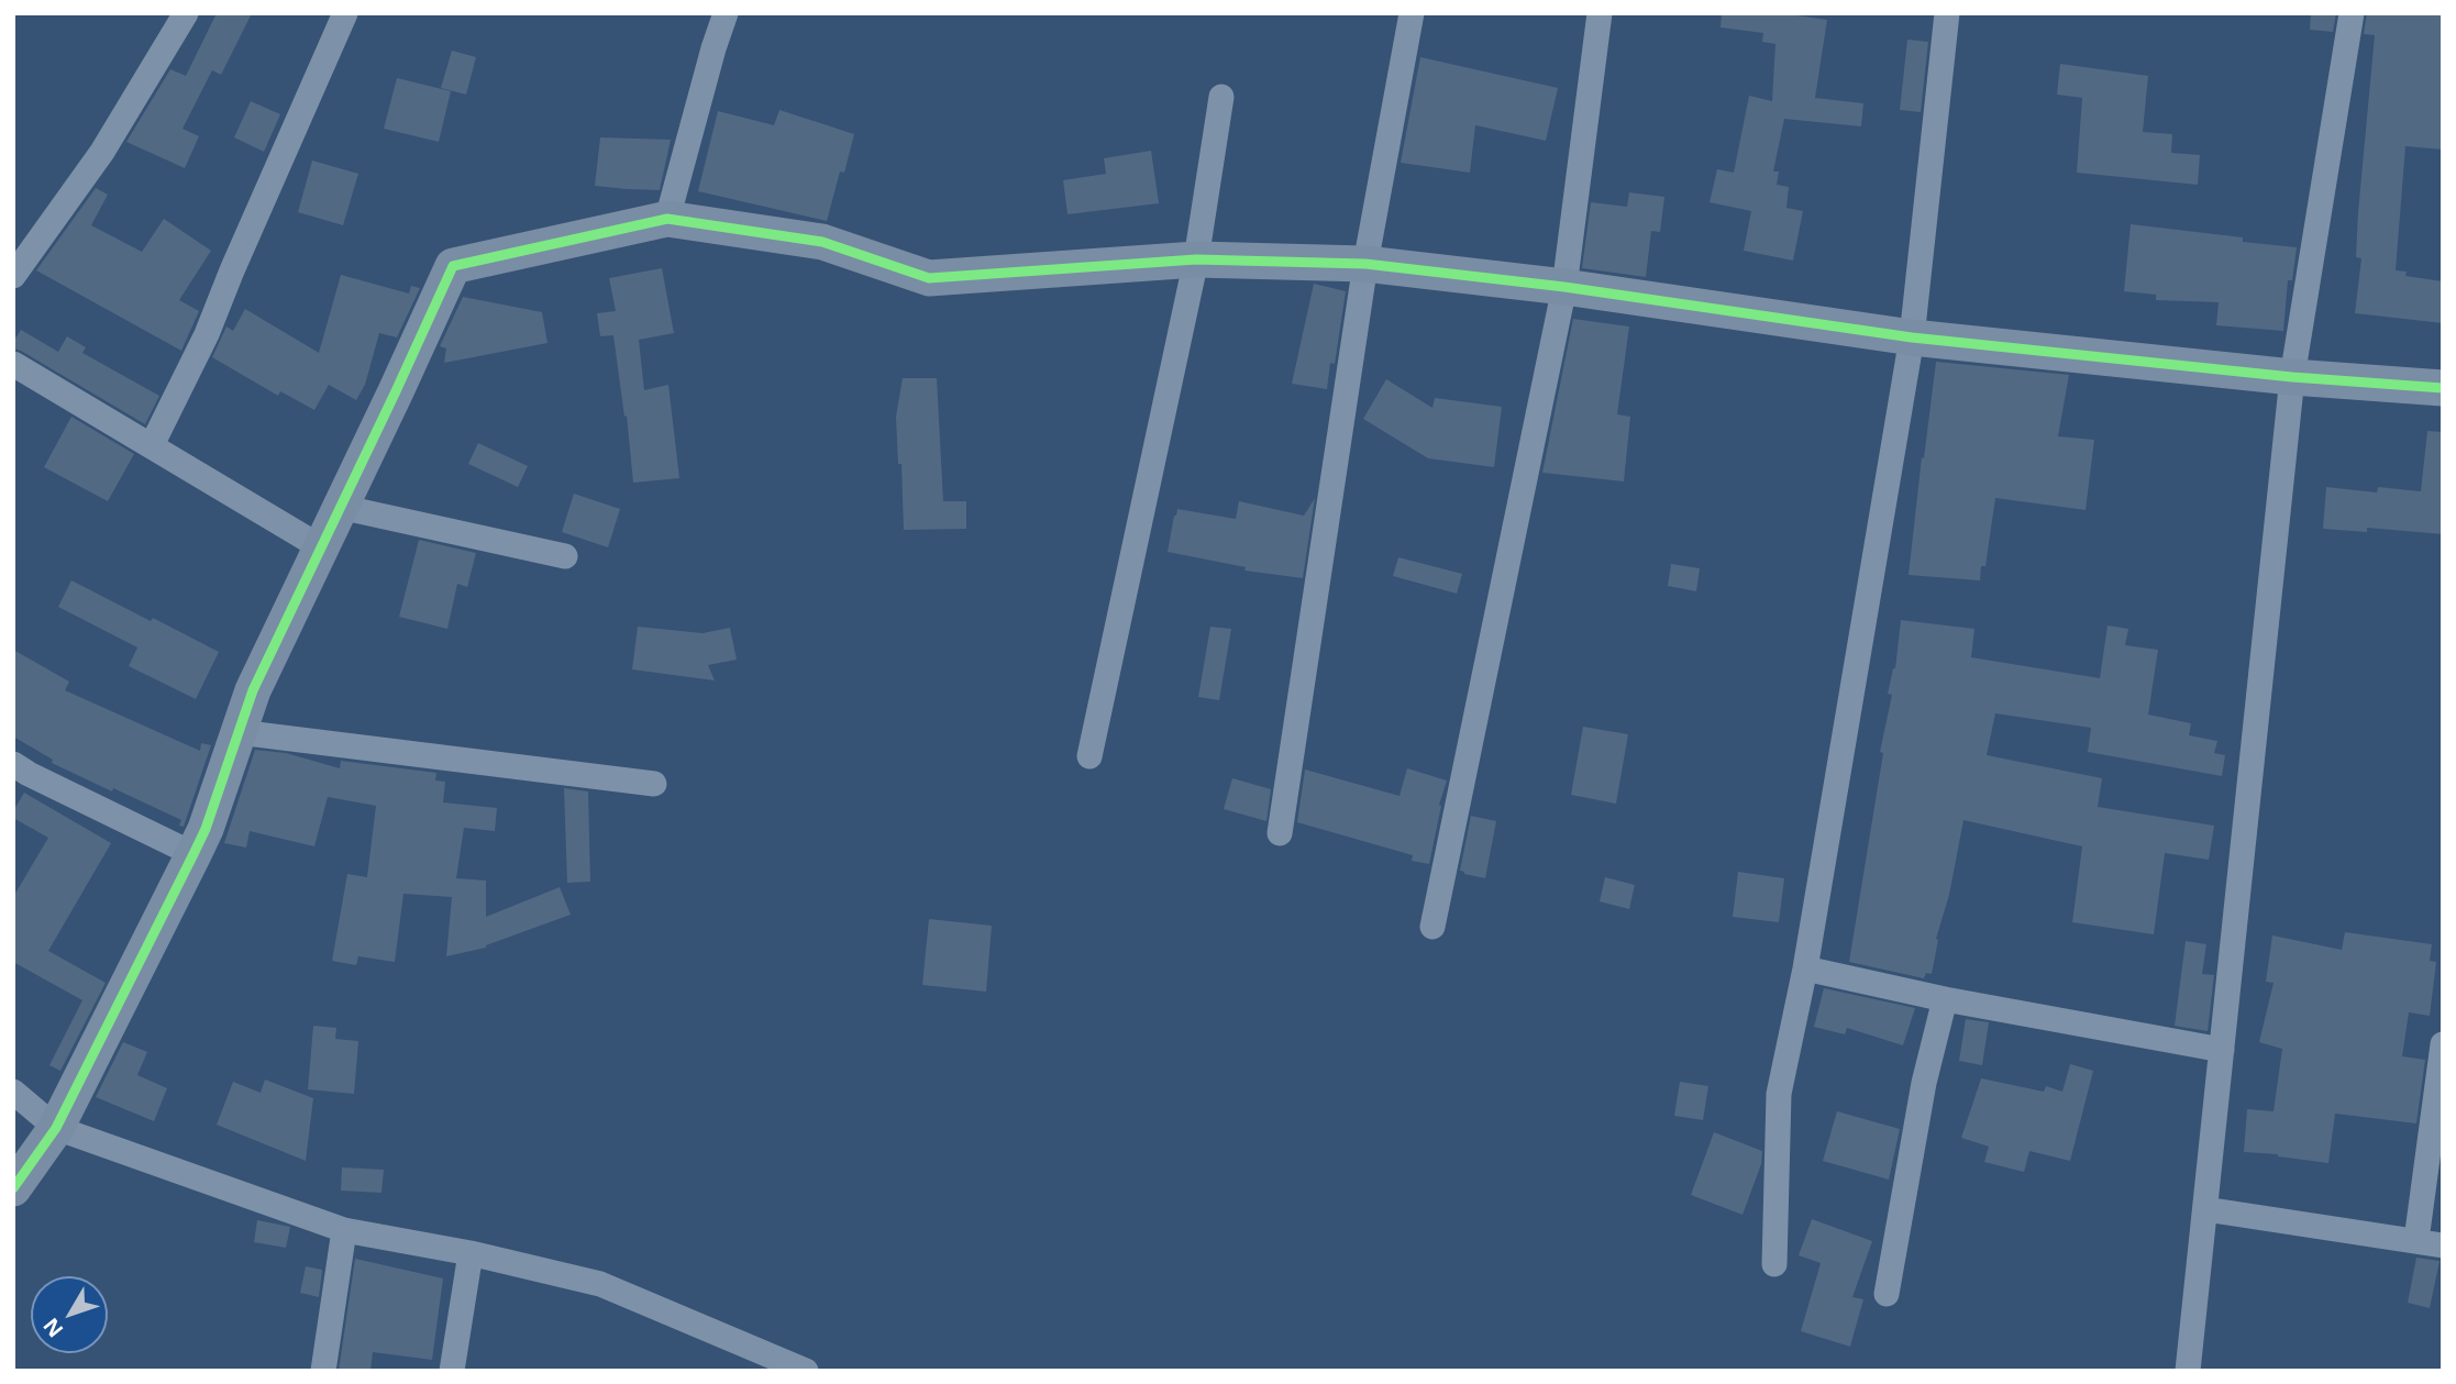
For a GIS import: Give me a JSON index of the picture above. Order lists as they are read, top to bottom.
{
  "north": "bottom left"
}
